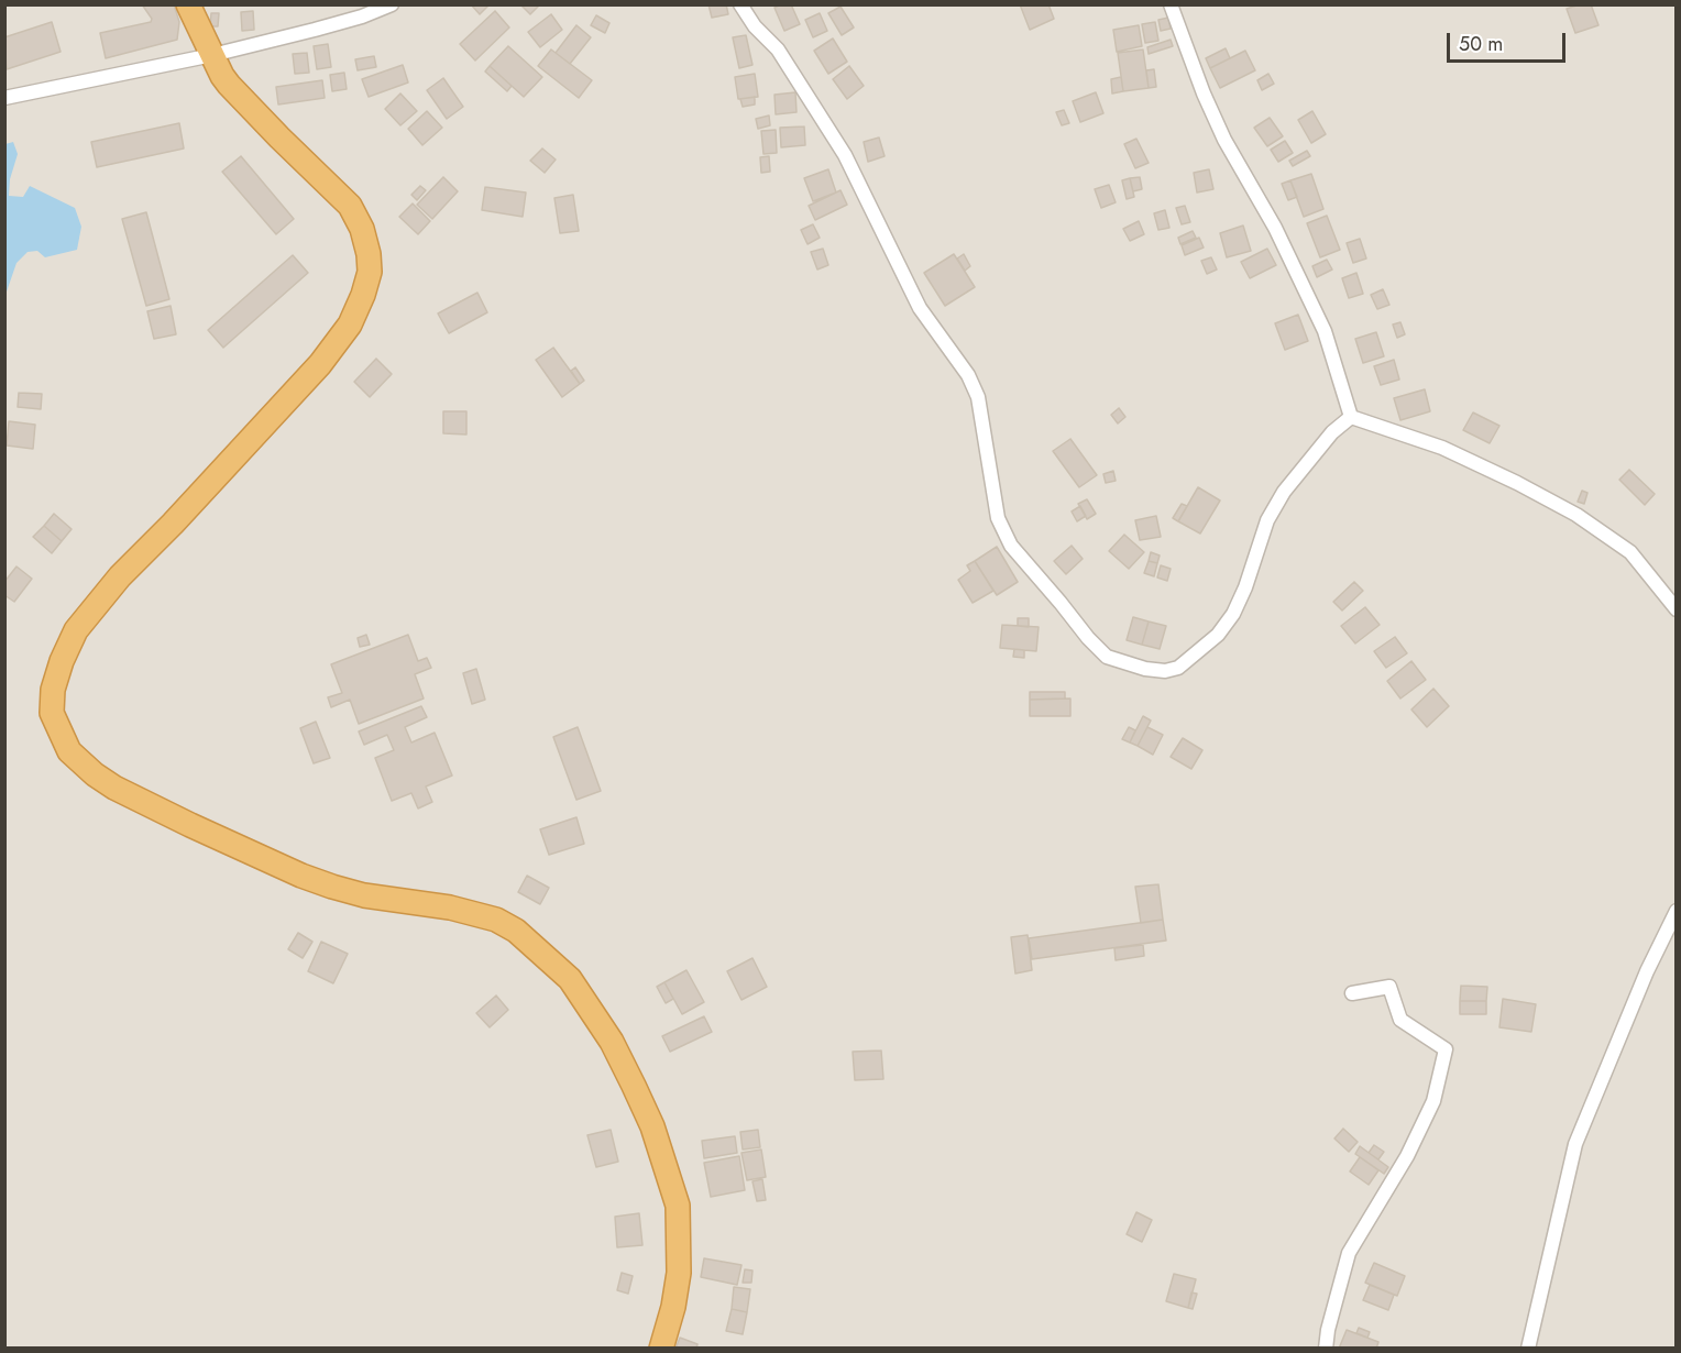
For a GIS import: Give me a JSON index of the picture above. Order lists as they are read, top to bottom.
{
  "scale_bar": "50 m"
}
